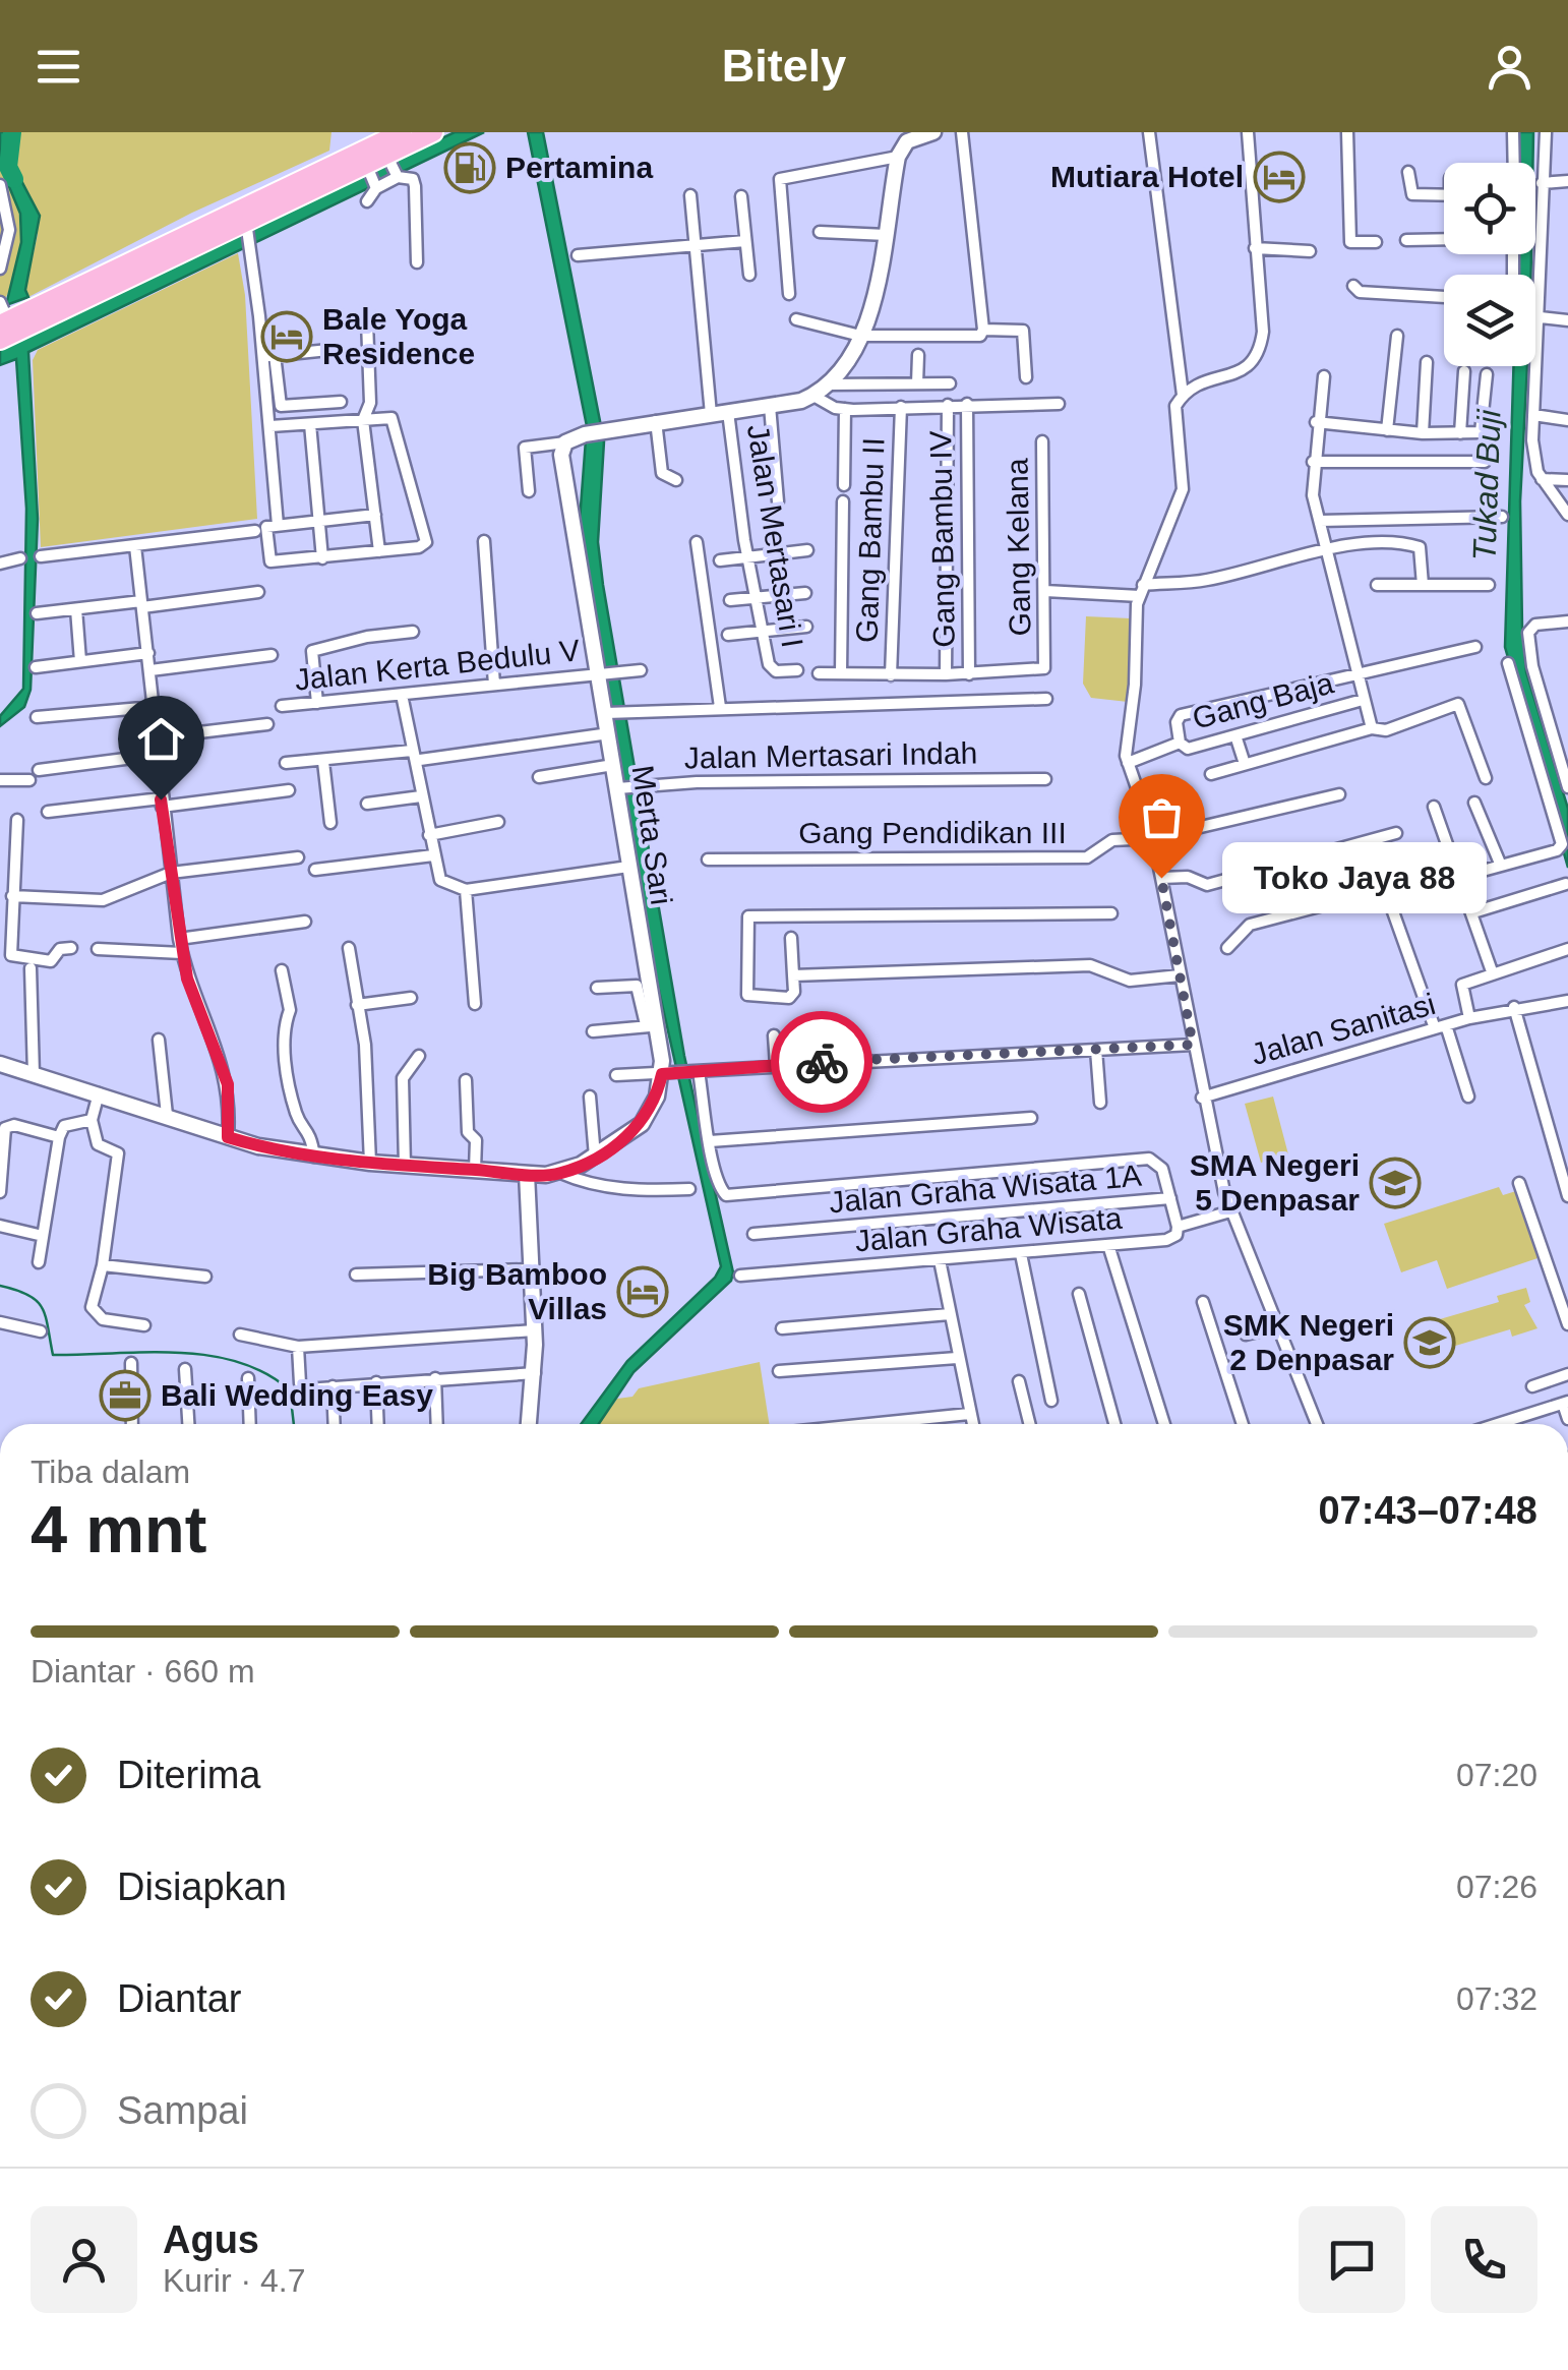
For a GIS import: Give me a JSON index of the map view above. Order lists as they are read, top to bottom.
{
  "streets": {
    "street": [
      "Jalan Mertasari I",
      "Gang Bambu IV",
      "Gang Bambu II",
      "Gang Kelana",
      "Jalan Kerta Bedulu V",
      "Gang Baja",
      "Jalan Mertasari Indah",
      "Gang Pendidikan III",
      "Merta Sari",
      "Jalan Sanitasi",
      "Jalan Graha Wisata 1A",
      "Jalan Graha Wisata"
    ]
  },
  "crossings": [
    ["Gang Bambu IV", "Gang Kelana"],
    ["Gang Bambu II", "Gang Kelana"],
    ["Jalan Kerta Bedulu V", "Merta Sari"],
    ["Jalan Mertasari Indah", "Merta Sari"]
  ],
  "water": ["Tukad Buji"],
  "places": {
    "fuel station": ["Pertamina"],
    "hotel": ["Mutiara Hotel", "Bale Yoga Residence", "Big Bamboo Villas"],
    "other": ["Toko Jaya 88"],
    "school or university": ["SMA Negeri 5 Denpasar", "SMK Negeri 2 Denpasar"],
    "office": ["Bali Wedding Easy"]
  },
  "page": {
    "header": "Bitely",
    "bubble": "Toko Jaya 88",
    "heading": ["4 mnt", "Tiba dalam", "07:43–07:48"],
    "panel": ["Agus", "Kurir · 4.7"],
    "bar": "Diantar · 660 m",
    "list": [
      ["Diterima", "07:20"],
      ["Disiapkan", "07:26"],
      ["Diantar", "07:32"],
      "Sampai"
    ]
  }
}
